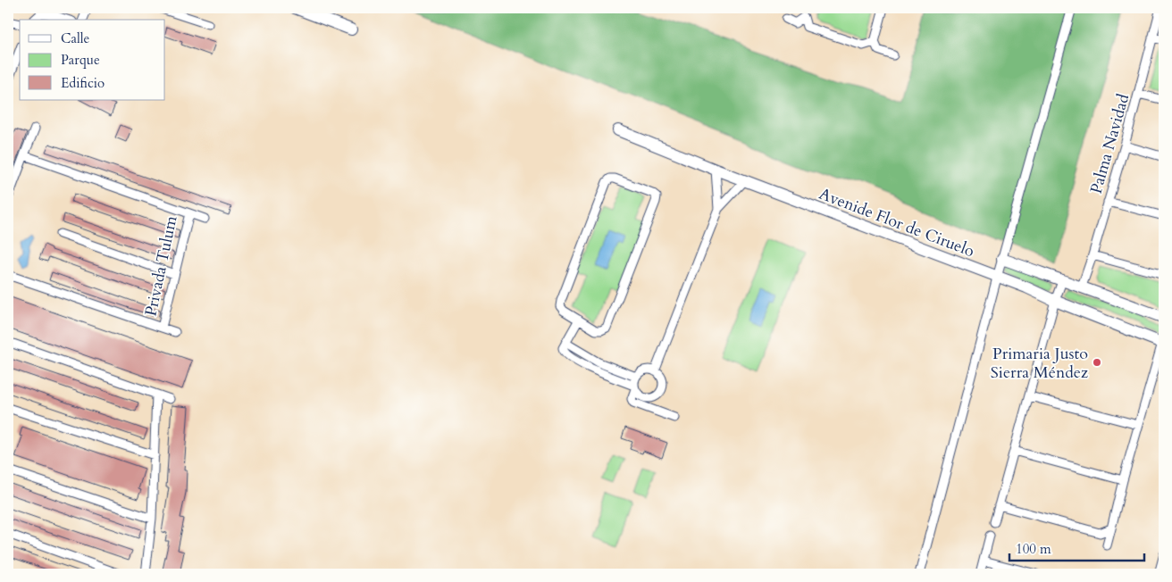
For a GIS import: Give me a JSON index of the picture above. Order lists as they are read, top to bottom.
{
  "streets": {
    "main road": ["Avenide Flor de Ciruelo"],
    "street": ["Palma Navidad", "Privada Tulum"]
  },
  "places": ["Primaria Justo Sierra Méndez"],
  "legend": ["Calle", "Parque", "Edificio"],
  "scale_bar": "100 m"
}
